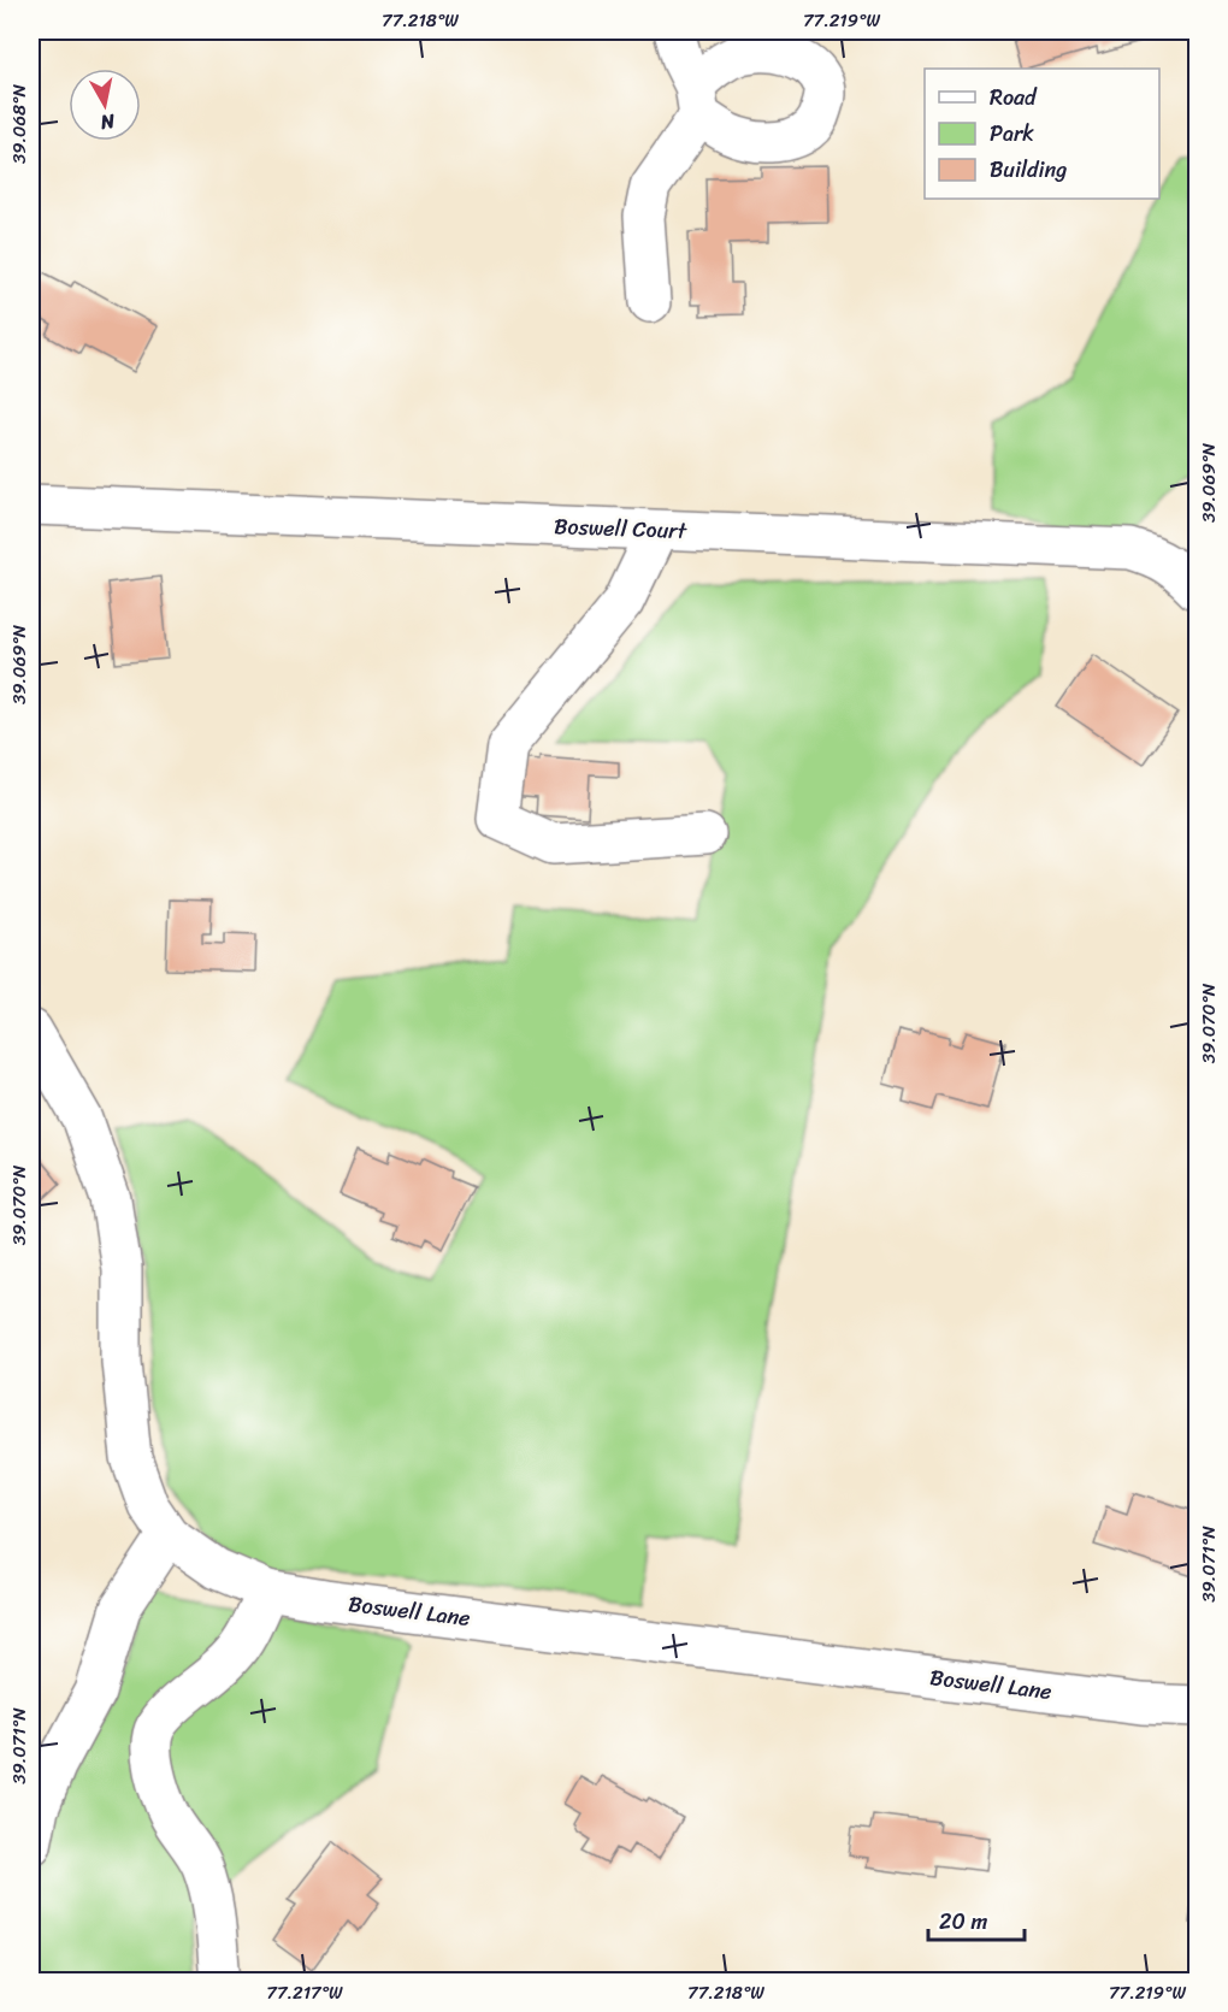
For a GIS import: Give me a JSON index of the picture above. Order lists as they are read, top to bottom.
{
  "streets": {
    "street": ["Boswell Court", "Boswell Lane"]
  },
  "legend": ["Road", "Park", "Building"],
  "scale_bar": "20 m",
  "north": "bottom",
  "coordinates": [
    "77.218°W",
    "77.219°W",
    "39.068°N",
    "39.069°N",
    "39.070°N",
    "39.071°N",
    "77.217°W"
  ]
}
